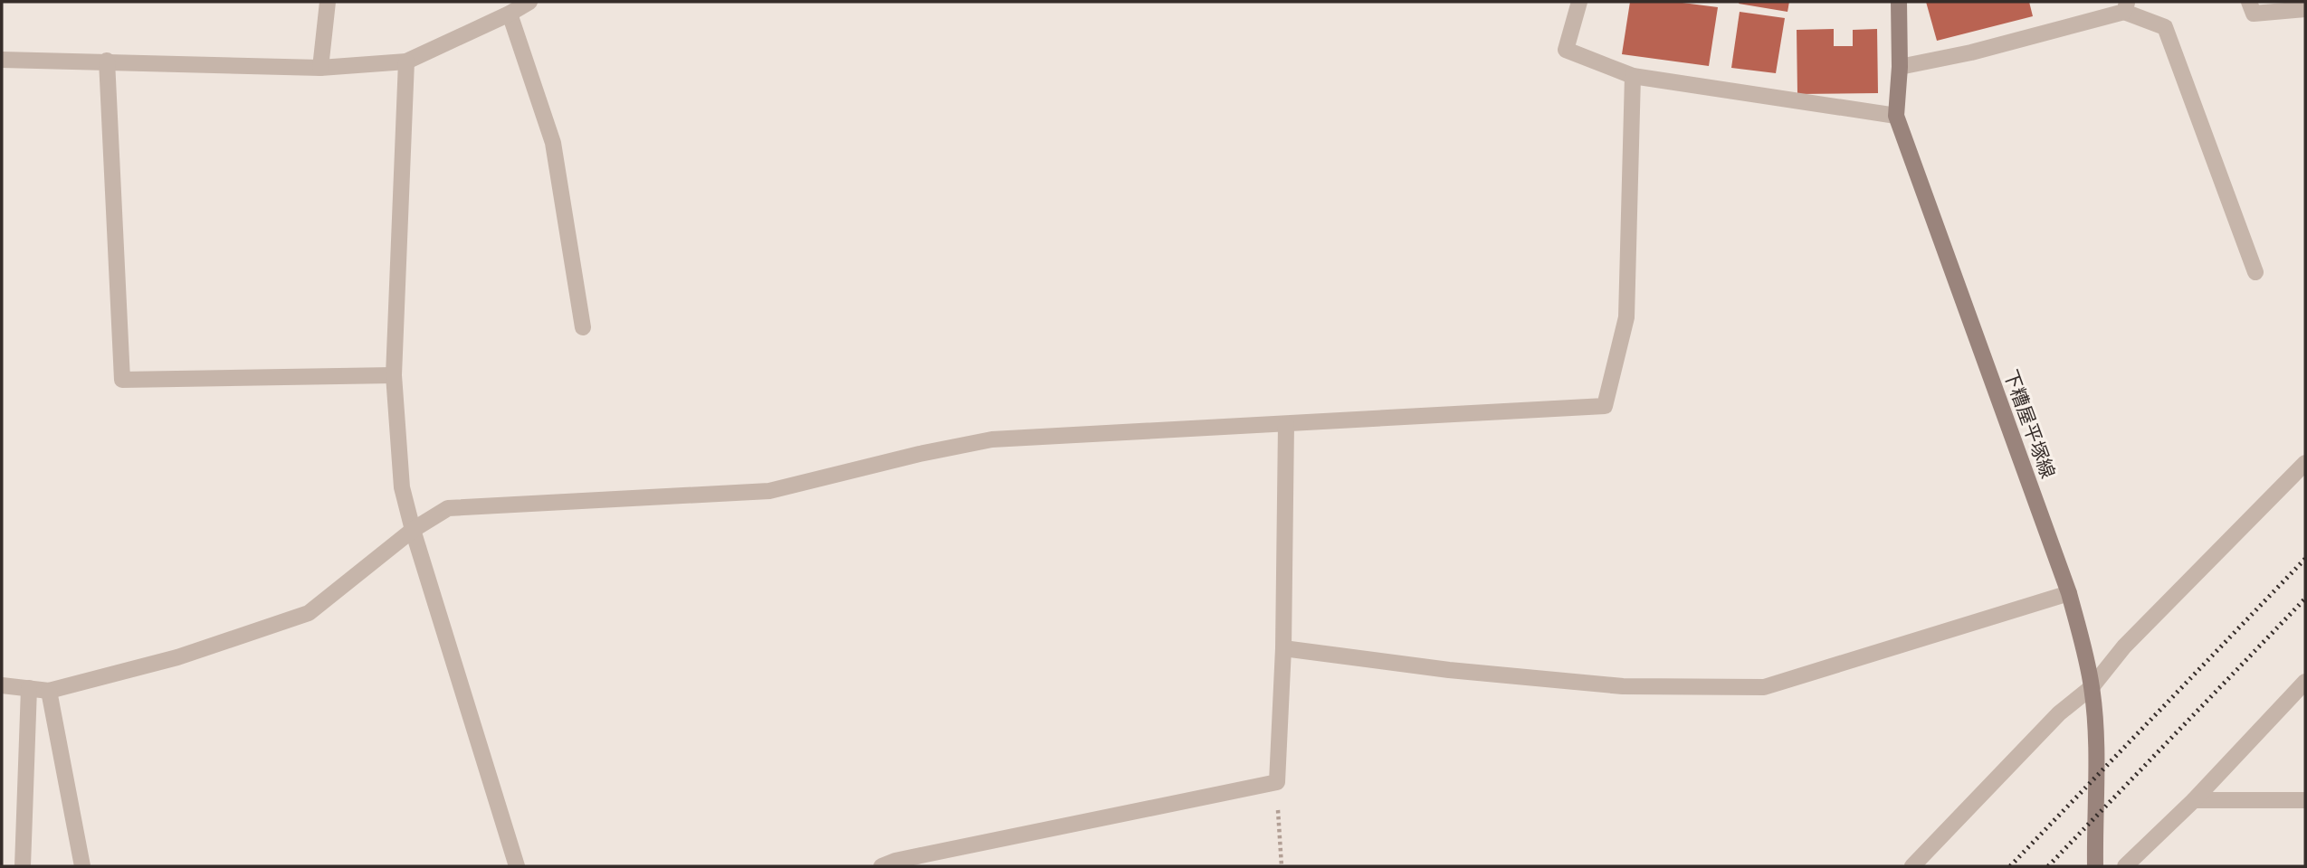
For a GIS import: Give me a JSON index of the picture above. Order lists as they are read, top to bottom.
{
  "streets": {
    "main road": ["下糟屋平塚線"]
  }
}
